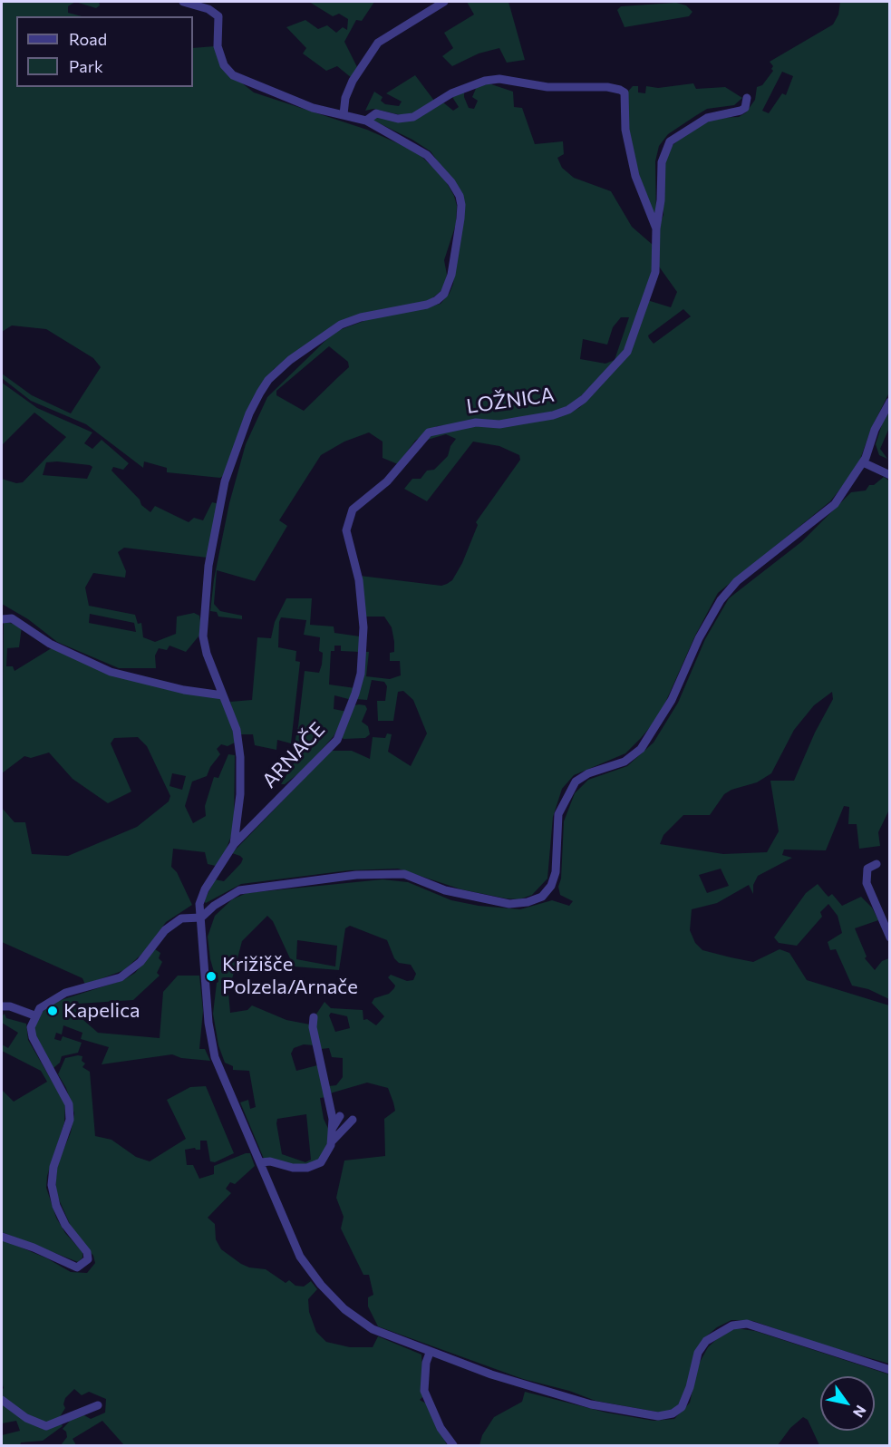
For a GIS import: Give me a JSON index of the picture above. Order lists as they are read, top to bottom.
{
  "streets": {
    "street": ["LOŽNICA", "ARNAČE"]
  },
  "crossings": [
    ["LOŽNICA", "ARNAČE"]
  ],
  "places": ["Križišče Polzela/Arnače", "Kapelica"],
  "legend": ["Road", "Park"],
  "north": "bottom right"
}
